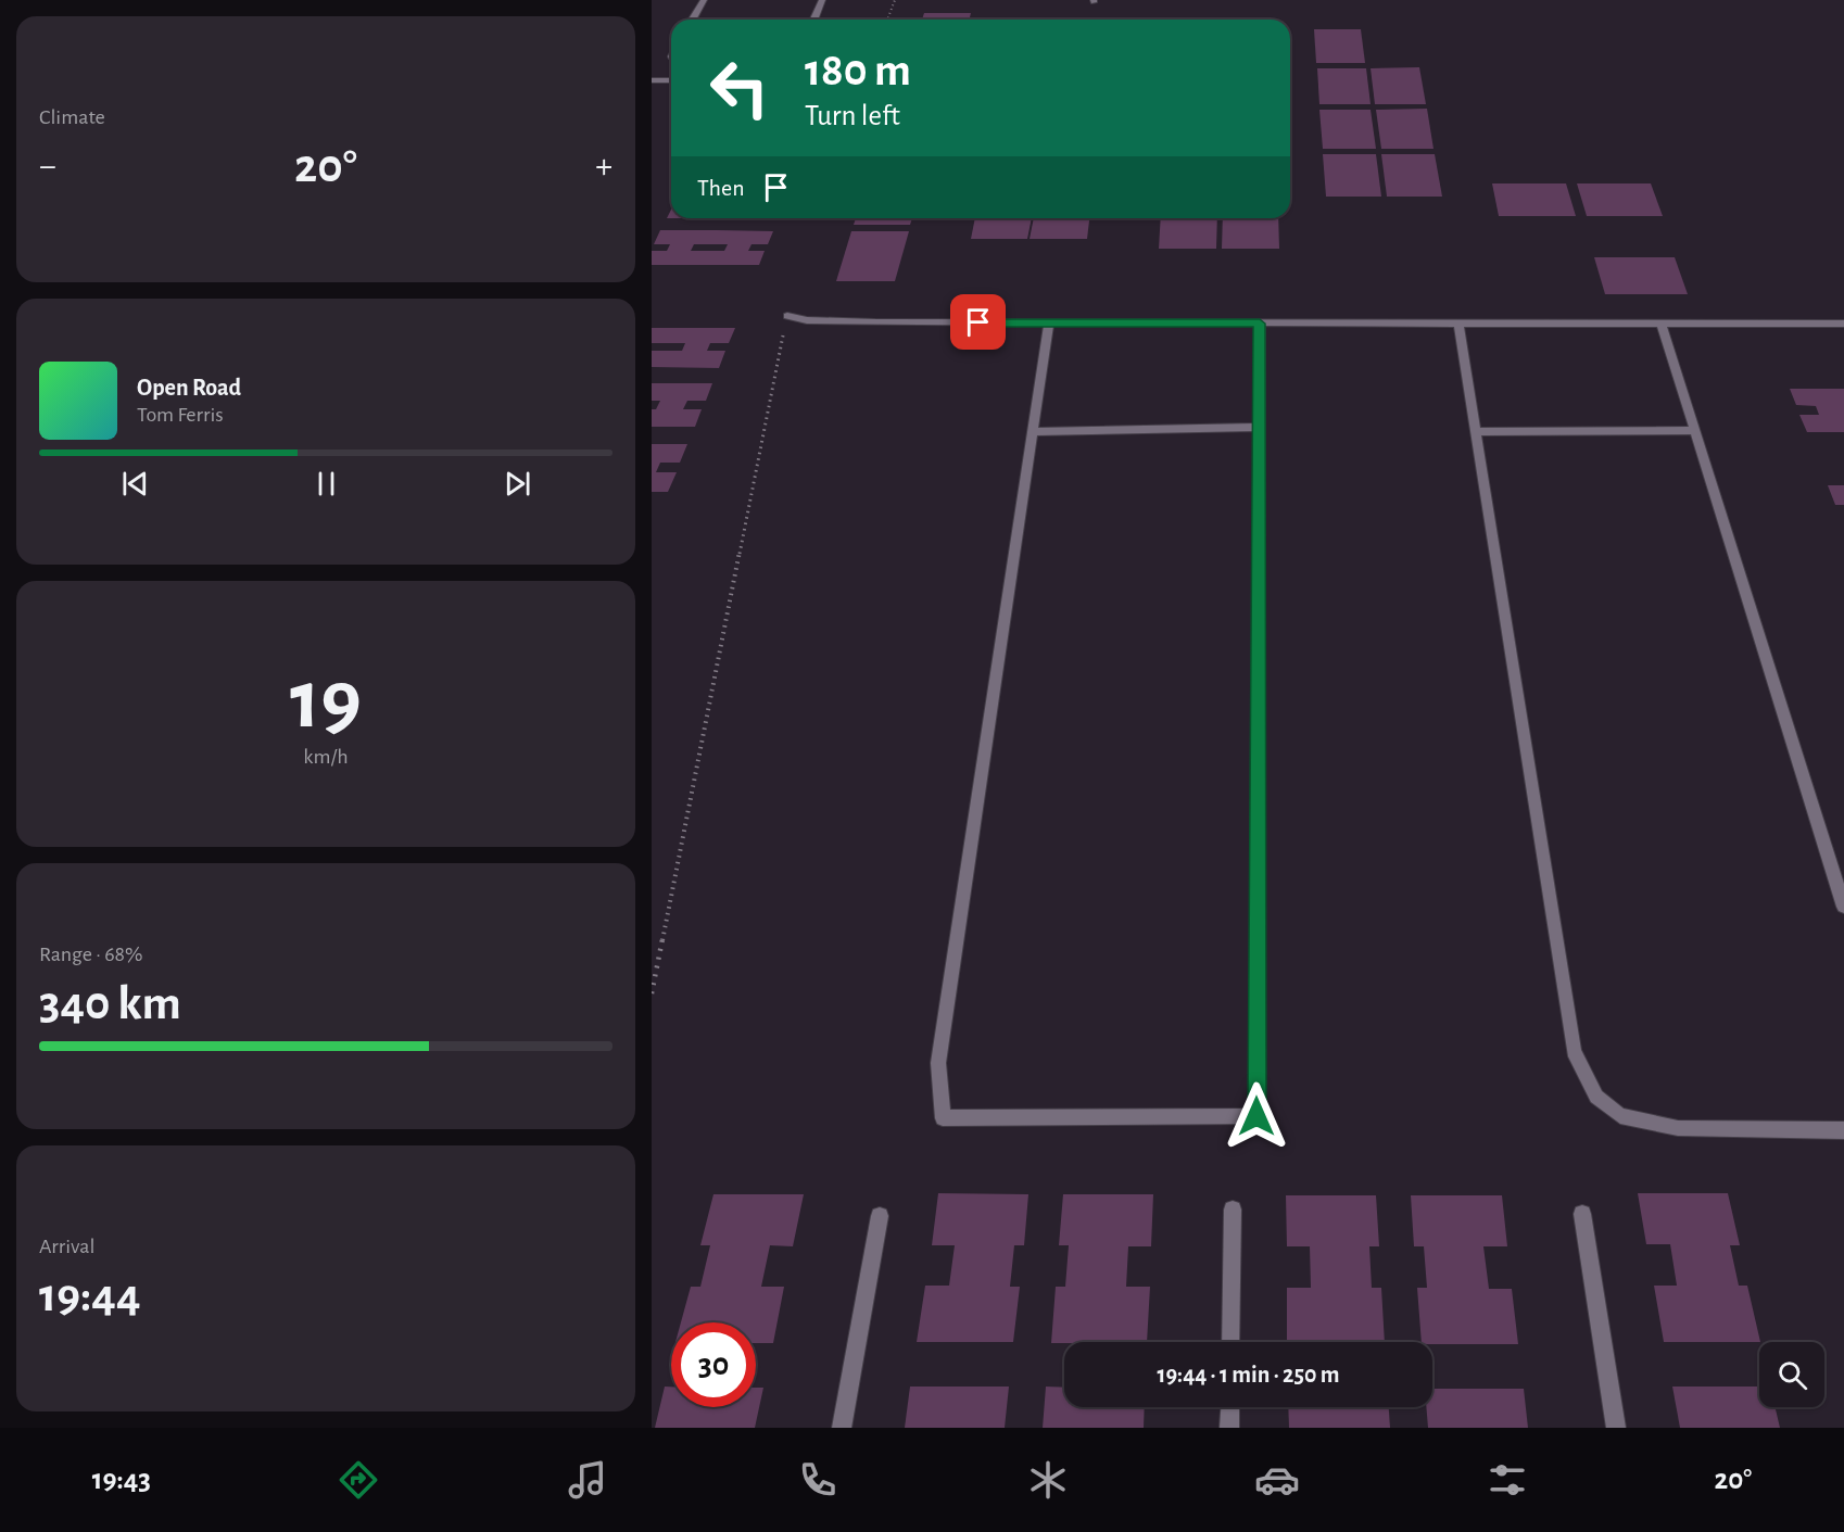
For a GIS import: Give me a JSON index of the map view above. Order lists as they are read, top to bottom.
{
  "page": {
    "tile": [
      "Climate",
      ["19", "km/h"],
      ["Range · 68%", "340 km"],
      ["Arrival", "19:44"]
    ],
    "turn": ["180 m", "Turn left"],
    "heat": ["−", "20°", "+"],
    "then": "Then",
    "song": ["Open Road", "Tom Ferris"],
    "limit": "30",
    "trip": "19:44 · 1 min · 250 m",
    "tabs": ["19:43", "20°"]
  }
}
